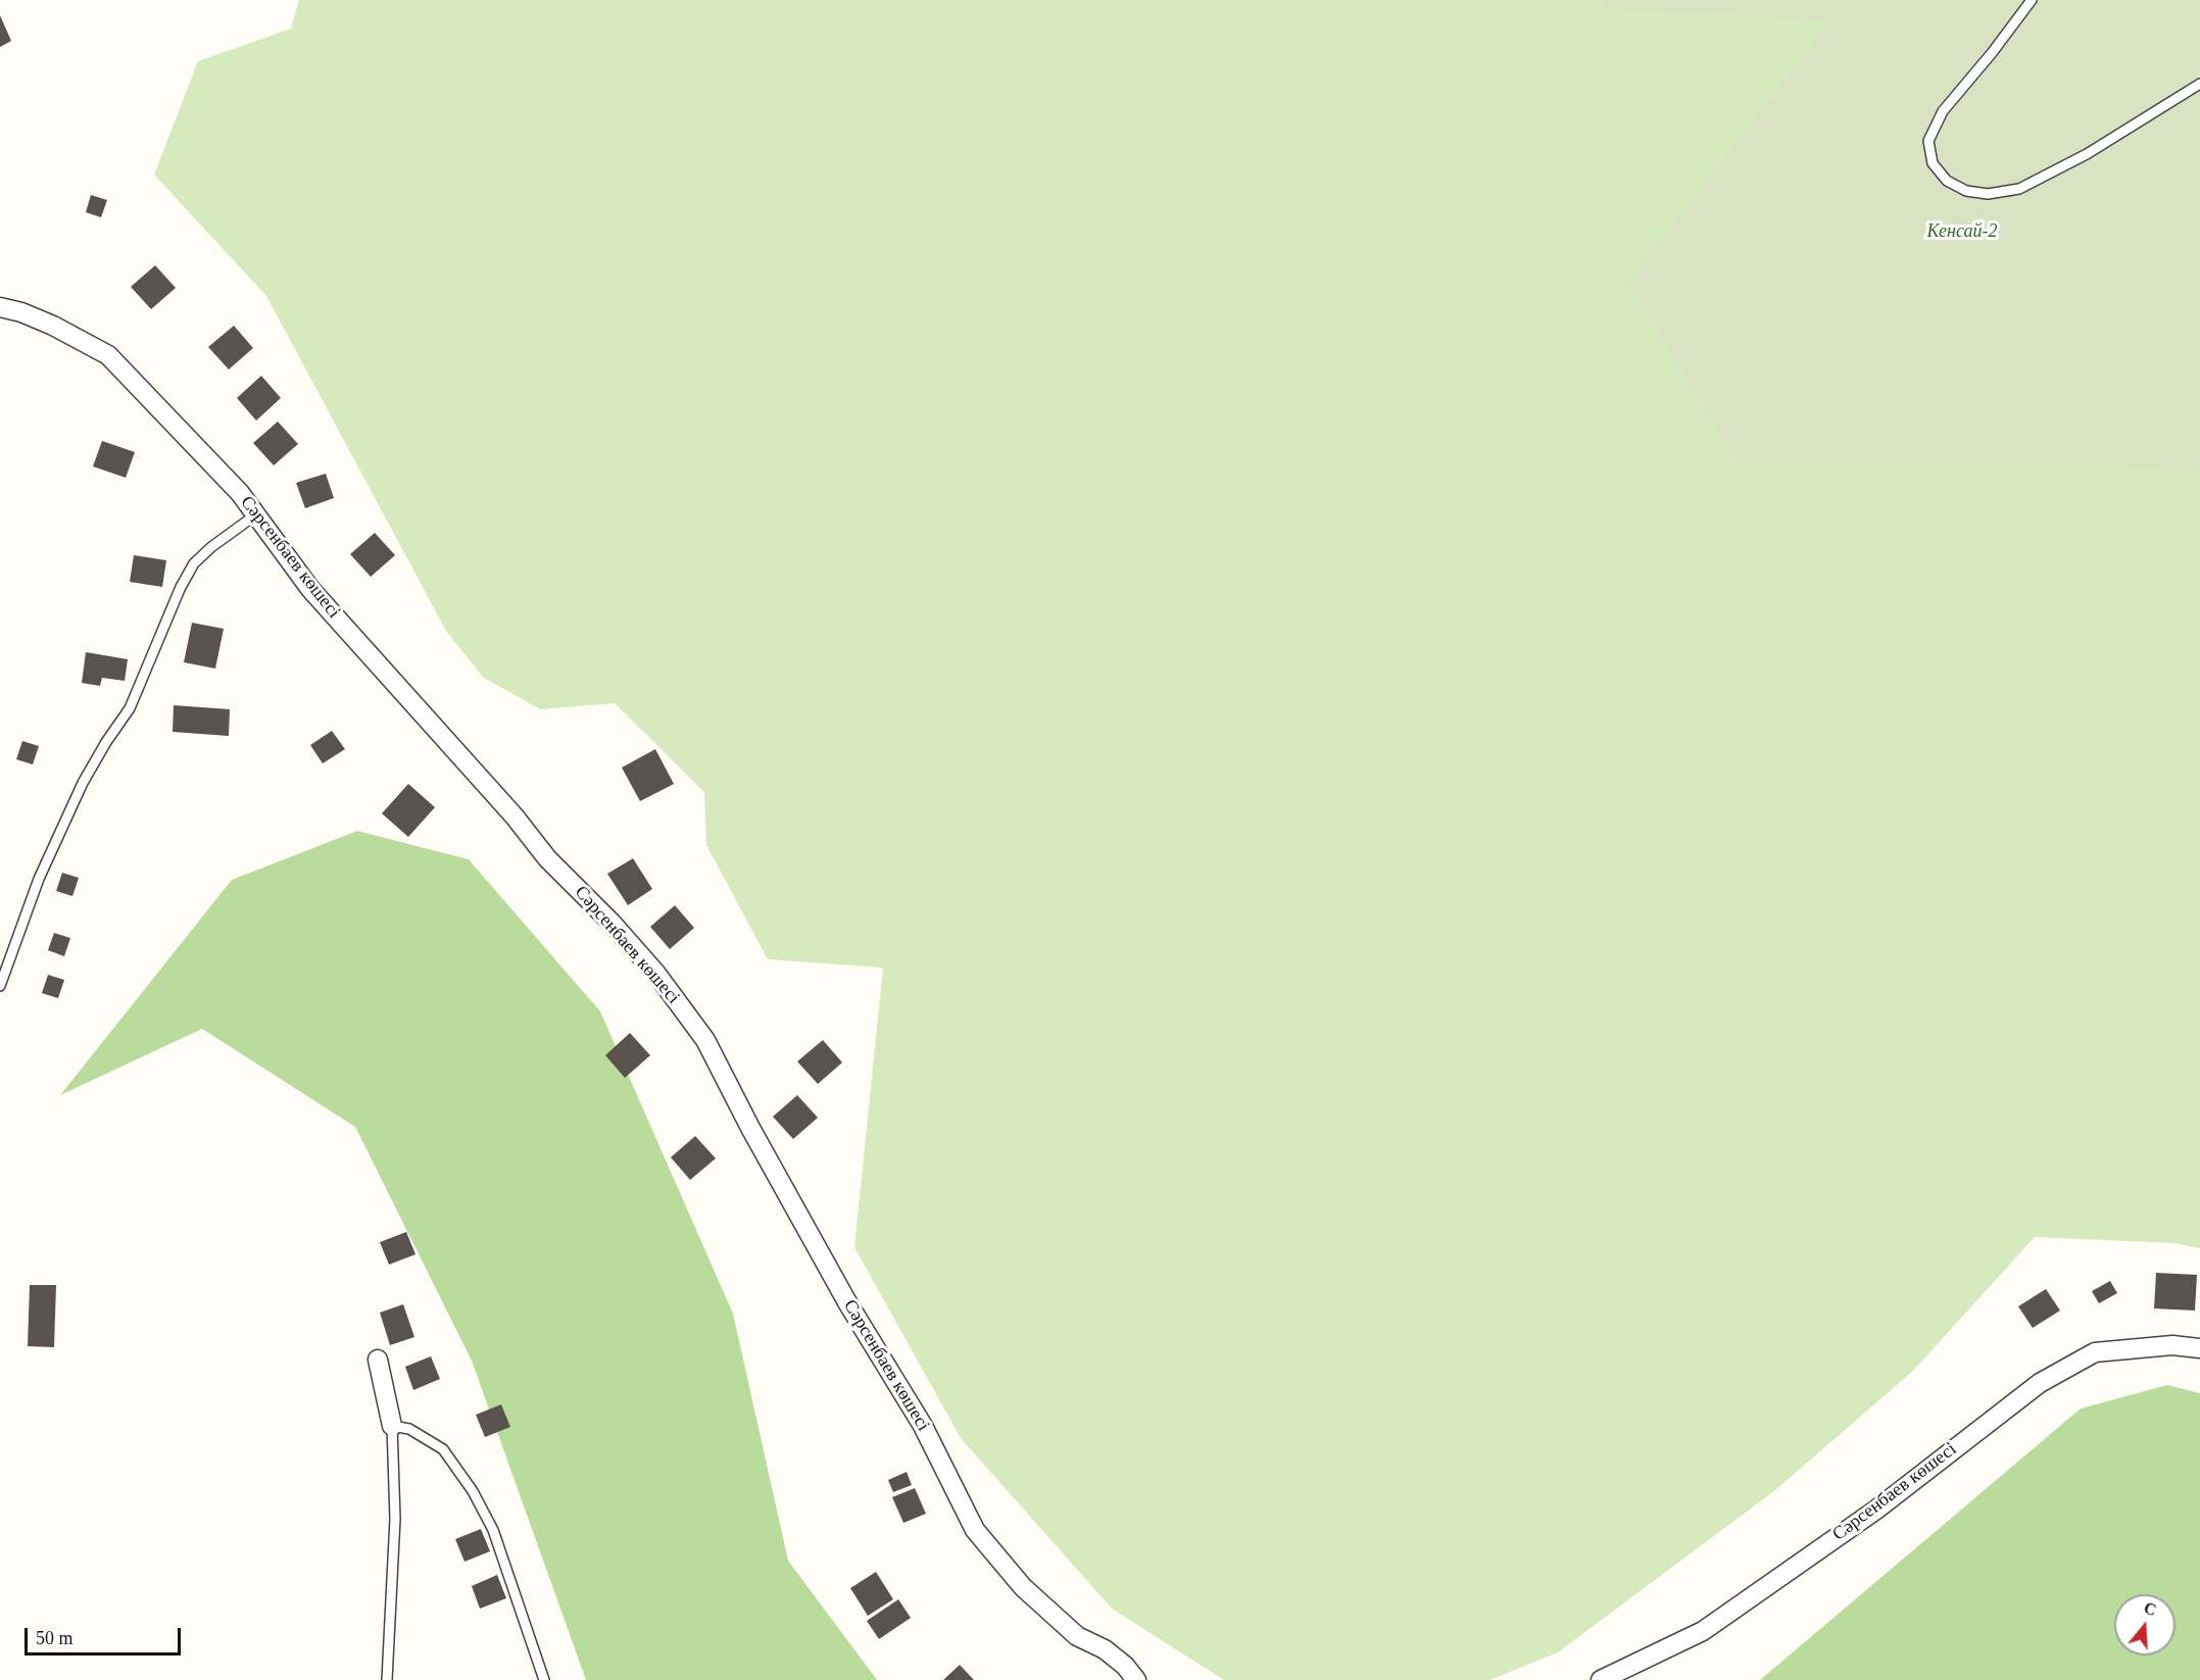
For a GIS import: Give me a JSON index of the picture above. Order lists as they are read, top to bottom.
{
  "streets": {
    "street": ["Сәрсенбаев көшесі"]
  },
  "parks": ["Кенсай-2"],
  "scale_bar": "50 m",
  "north": "top"
}
